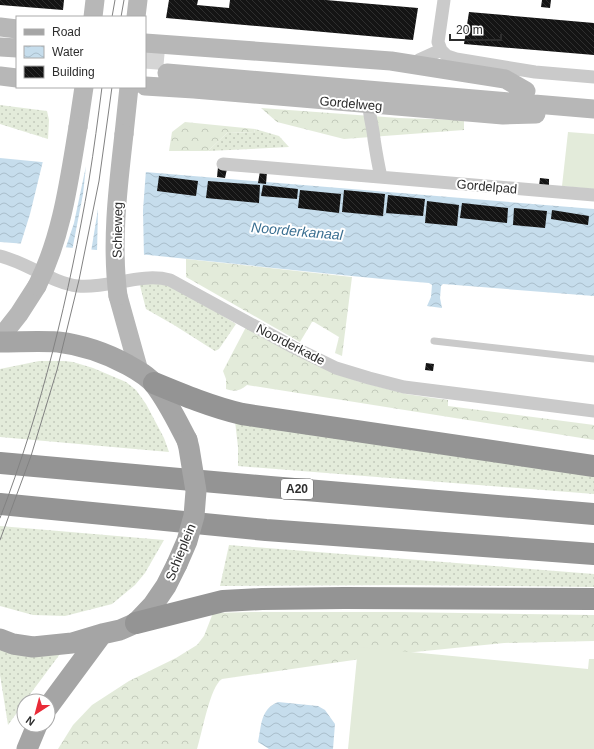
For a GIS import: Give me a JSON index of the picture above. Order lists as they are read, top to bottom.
{
  "streets": {
    "highway": ["A20"],
    "main road": ["Gordelweg", "Schieweg", "Schieplein"],
    "street": ["Gordelpad", "Noorderkade"]
  },
  "crossings": [
    ["Schieweg", "Schieplein"]
  ],
  "water": ["Noorderkanaal"],
  "legend": ["Road", "Water", "Building"],
  "scale_bar": "20 m",
  "north": "bottom left"
}
